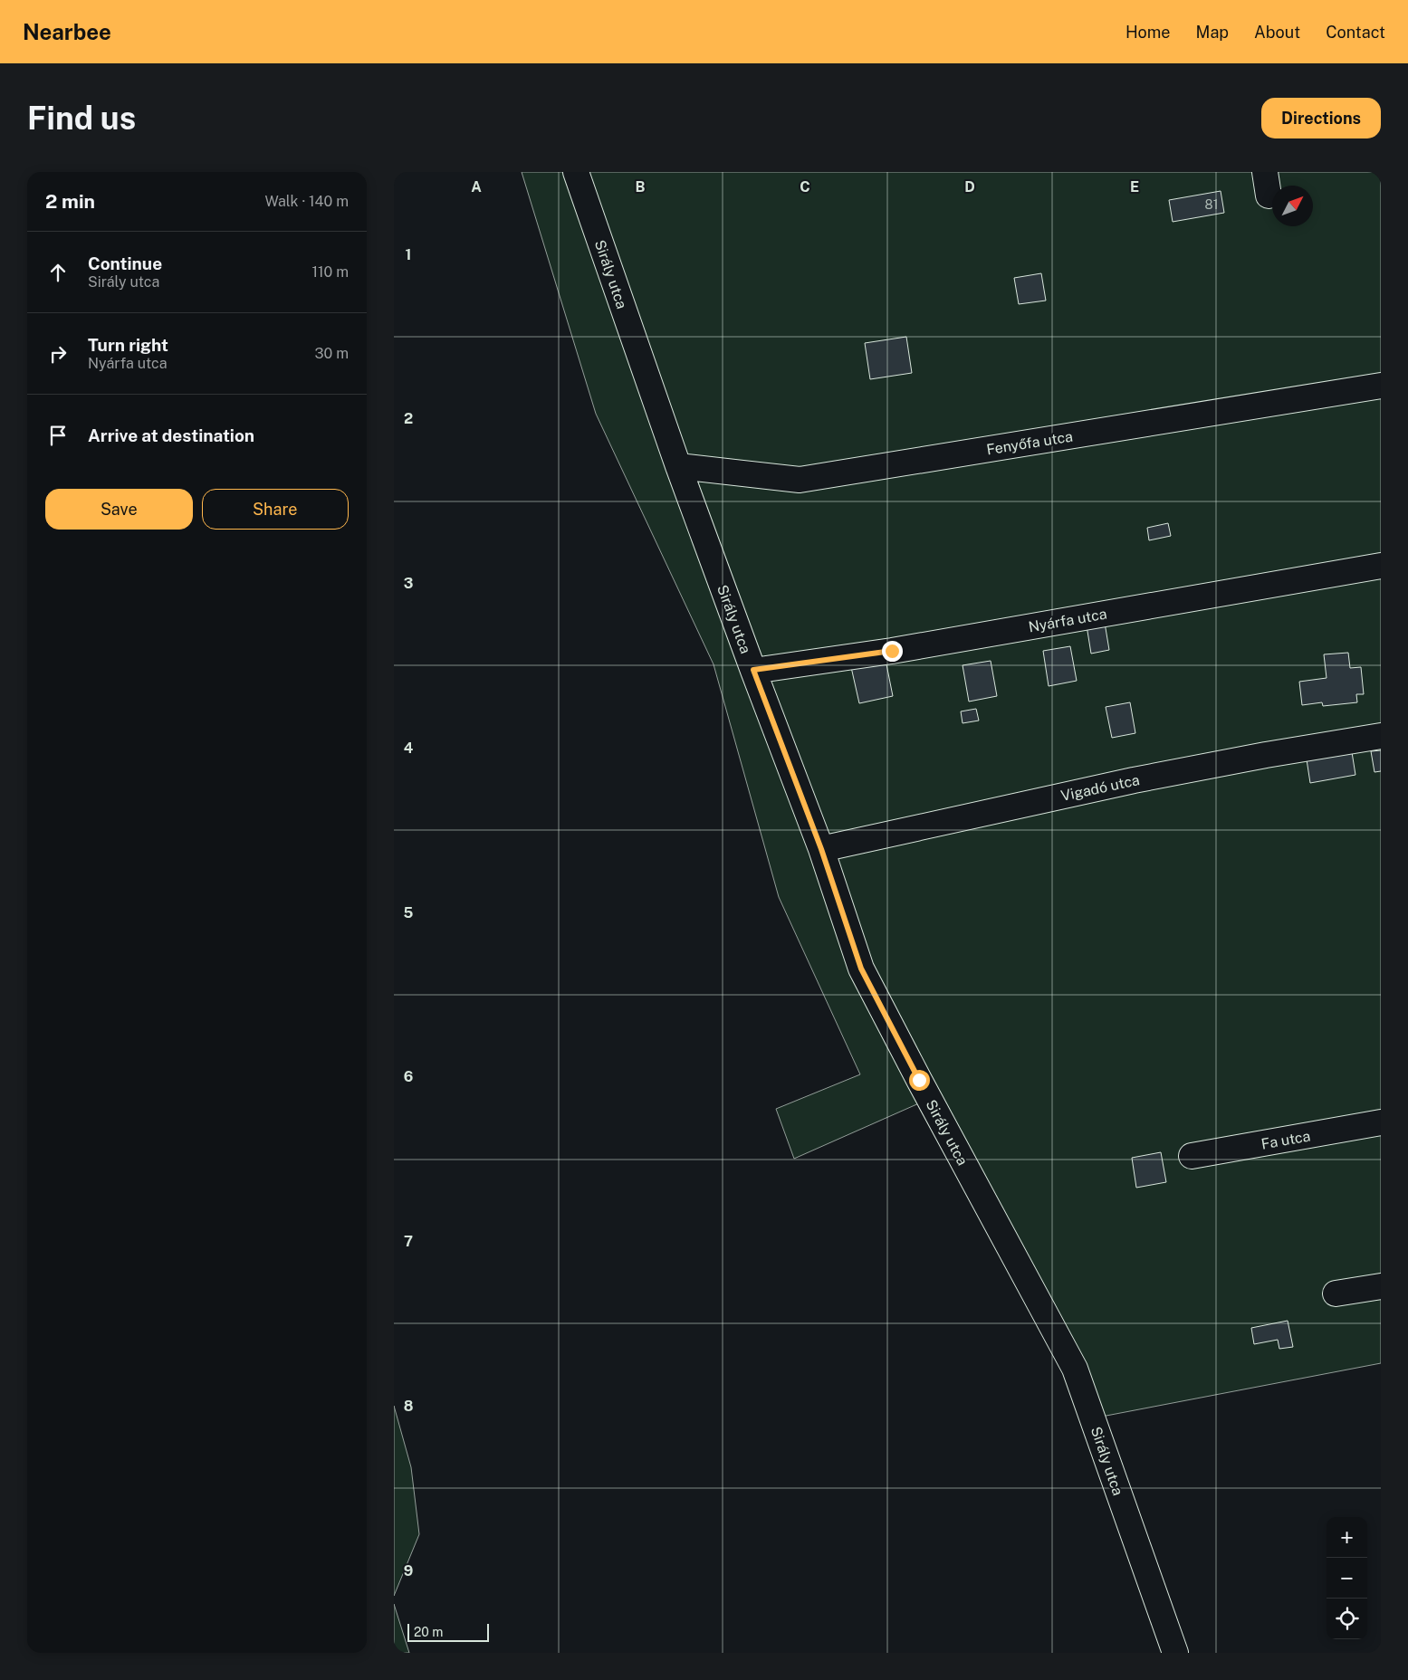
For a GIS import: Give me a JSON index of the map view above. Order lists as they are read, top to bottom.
{
  "streets": {
    "street": [
      "Sirály utca",
      "Fenyőfa utca",
      "Nyárfa utca",
      "Vigadó utca",
      "Fa utca"
    ]
  },
  "crossings": [
    ["Sirály utca", "Fenyőfa utca"],
    ["Sirály utca", "Nyárfa utca"],
    ["Sirály utca", "Vigadó utca"]
  ],
  "house_numbers": ["81"],
  "scale_bar": "20 m",
  "north": "top right",
  "page": {
    "header": "Nearbee",
    "nav": [
      "Home",
      "Map",
      "About",
      "Contact"
    ],
    "buttons": [
      "Directions",
      ["Save", "Share"]
    ],
    "title": "Find us",
    "heading": ["2 min", "Walk · 140 m"],
    "list": [
      ["Continue", "Sirály utca", "110 m"],
      ["Turn right", "Nyárfa utca", "30 m"],
      "Arrive at destination"
    ],
    "map_buttons": ["+", "−"],
    "scale": "20 m"
  },
  "grid": {
    "columns": [
      "A",
      "B",
      "C",
      "D",
      "E"
    ],
    "rows": [
      "1",
      "2",
      "3",
      "4",
      "5",
      "6",
      "7",
      "8",
      "9"
    ]
  }
}
